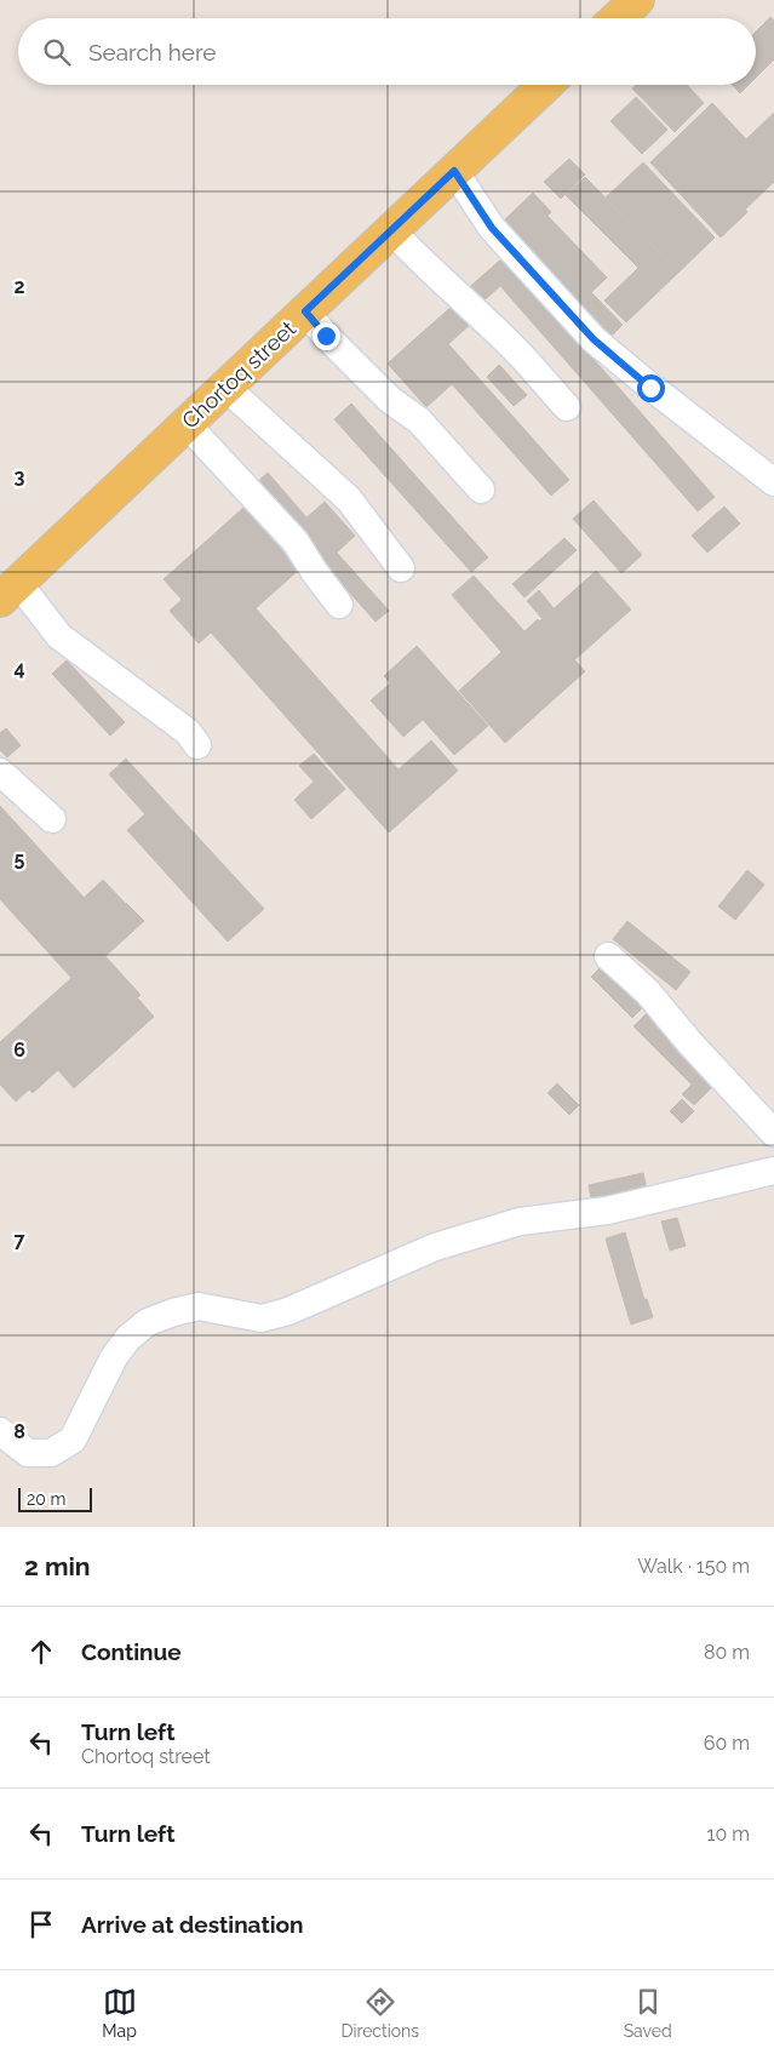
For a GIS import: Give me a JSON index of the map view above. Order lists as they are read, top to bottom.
{
  "streets": {
    "main road": ["Chortoq street"]
  },
  "scale_bar": "20 m",
  "page": {
    "search": "Search here",
    "scale": "20 m",
    "heading": ["2 min", "Walk · 150 m"],
    "list": [
      ["Continue", "80 m"],
      ["Turn left", "Chortoq street", "60 m"],
      ["Turn left", "10 m"],
      "Arrive at destination"
    ],
    "nav": ["Map", "Directions", "Saved"]
  },
  "grid": {
    "rows": [
      "2",
      "3",
      "4",
      "5",
      "6",
      "7",
      "8"
    ]
  }
}
